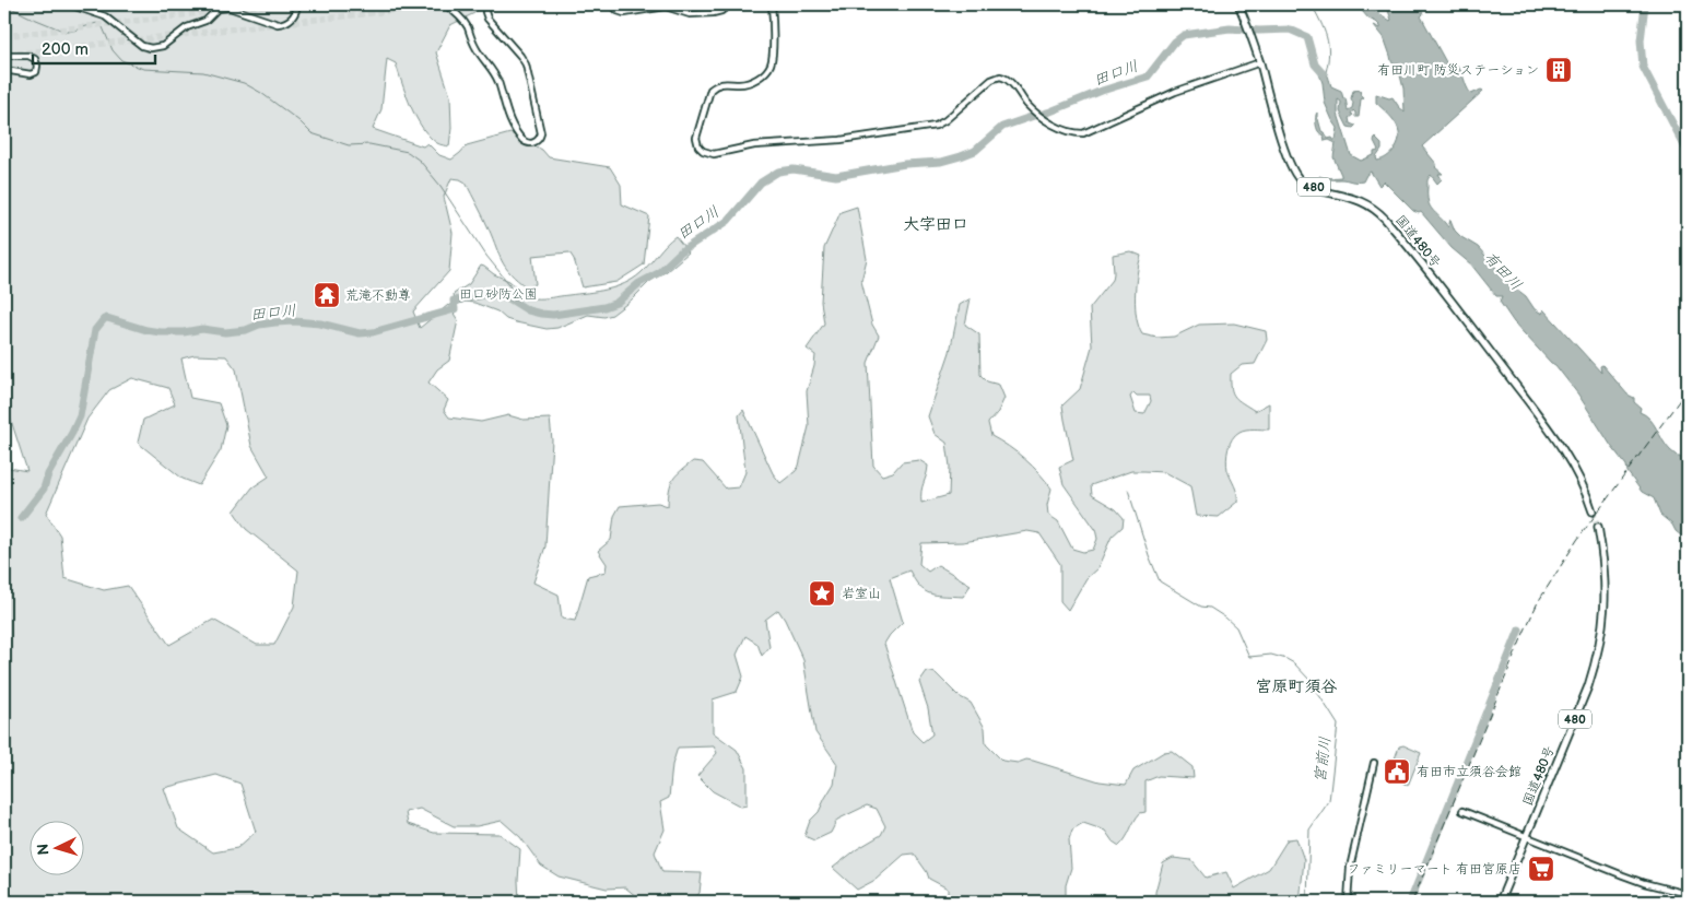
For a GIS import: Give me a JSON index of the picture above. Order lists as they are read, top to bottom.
{
  "streets": {
    "highway": ["480", "国道480号"]
  },
  "districts": ["大字田口", "宮原町須谷"],
  "water": ["田口川", "有田川", "宮前川"],
  "parks": ["田口砂防公園"],
  "places": {
    "building": ["有田川町 防災ステーション"],
    "temple": ["荒滝不動尊"],
    "place": ["岩室山"],
    "public building": ["有田市立須谷会館"],
    "supermarket": ["ファミリーマート 有田宮原店"]
  },
  "scale_bar": "200 m",
  "north": "left"
}
